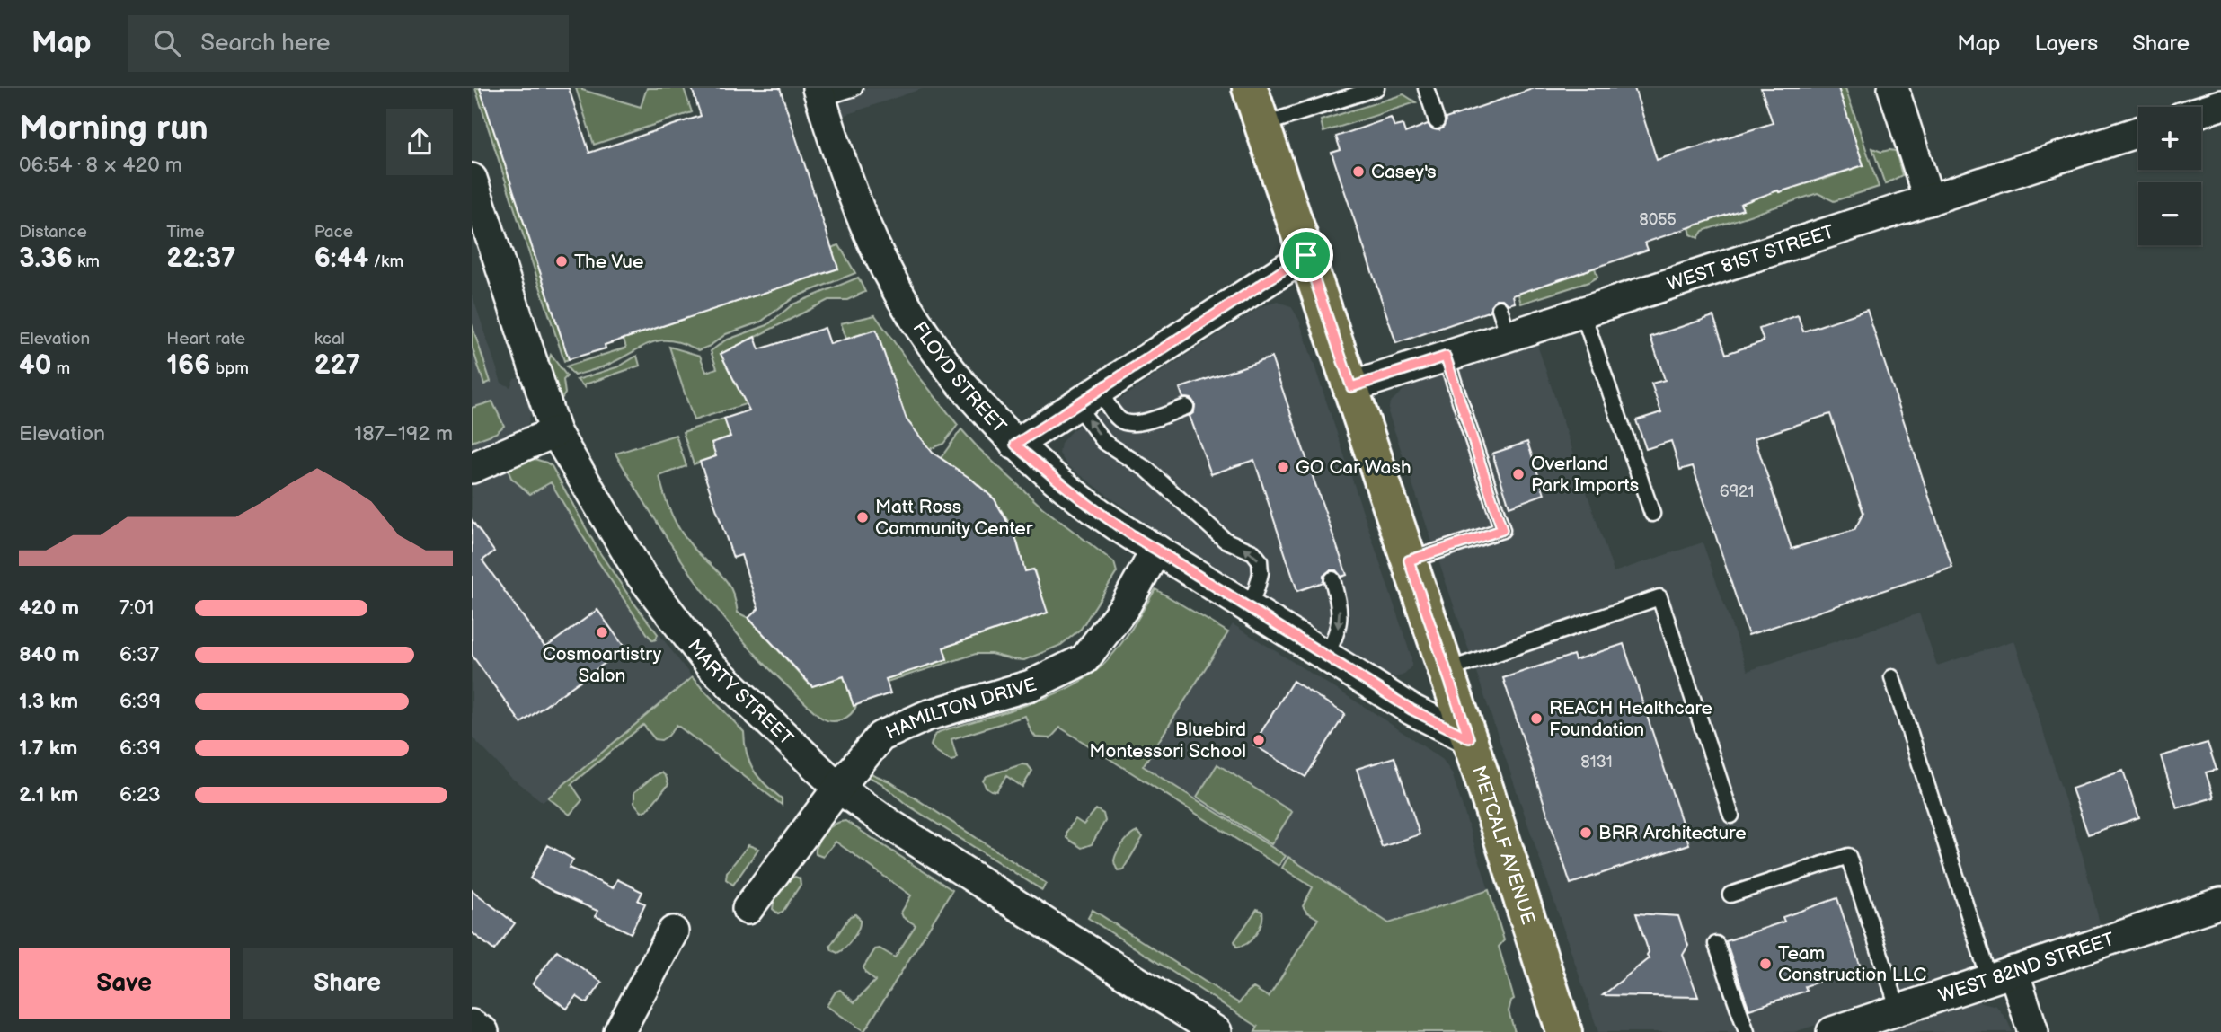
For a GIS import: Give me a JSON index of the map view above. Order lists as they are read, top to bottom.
{
  "streets": {
    "main road": ["METCALF AVENUE"],
    "street": [
      "WEST 81ST STREET",
      "FLOYD STREET",
      "MARTY STREET",
      "HAMILTON DRIVE",
      "WEST 82ND STREET"
    ]
  },
  "crossings": [
    ["WEST 81ST STREET", "METCALF AVENUE"],
    ["FLOYD STREET", "HAMILTON DRIVE"],
    ["FLOYD STREET", "METCALF AVENUE"],
    ["MARTY STREET", "HAMILTON DRIVE"]
  ],
  "places": [
    "Casey's",
    "The Vue",
    "GO Car Wash",
    "Overland Park Imports",
    "Matt Ross Community Center",
    "Cosmoartistry Salon",
    "REACH Healthcare Foundation",
    "Bluebird Montessori School",
    "BRR Architecture",
    "Team Construction LLC"
  ],
  "house_numbers": ["8055", "6921", "8131"],
  "page": {
    "header": "Map",
    "search": "Search here",
    "nav": ["Map", "Layers", "Share"],
    "heading": ["Morning run", "06:54 · 8 × 420 m"],
    "map_buttons": ["+", "−"],
    "stats": [
      ["Distance", "3.36 km"],
      ["Time", "22:37"],
      ["Pace", "6:44 /km"],
      ["Elevation", "40 m"],
      ["Heart rate", "166 bpm"],
      ["kcal", "227"]
    ],
    "chart": ["Elevation", "187–192 m"],
    "list": [
      {
        "name": "420 m",
        "note": "7:01"
      },
      {
        "name": "840 m",
        "note": "6:37"
      },
      {
        "name": "1.3 km",
        "note": "6:39"
      },
      {
        "name": "1.7 km",
        "note": "6:39"
      },
      {
        "name": "2.1 km",
        "note": "6:23"
      }
    ],
    "buttons": ["Save", "Share"]
  }
}
